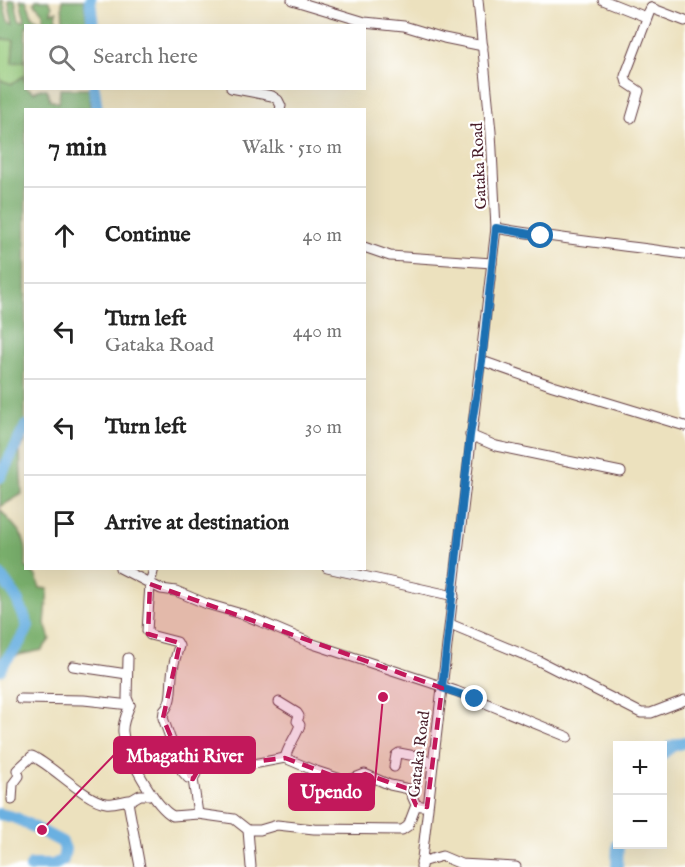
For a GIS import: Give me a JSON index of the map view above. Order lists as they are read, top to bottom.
{
  "streets": {
    "street": ["Gataka Road"]
  },
  "places": ["Upendo", "Mbagathi River"],
  "page": {
    "search": "Search here",
    "heading": ["7 min", "Walk · 510 m"],
    "list": [
      ["Continue", "40 m"],
      ["Turn left", "Gataka Road", "440 m"],
      ["Turn left", "30 m"],
      "Arrive at destination"
    ],
    "map_buttons": ["+", "−"]
  }
}
